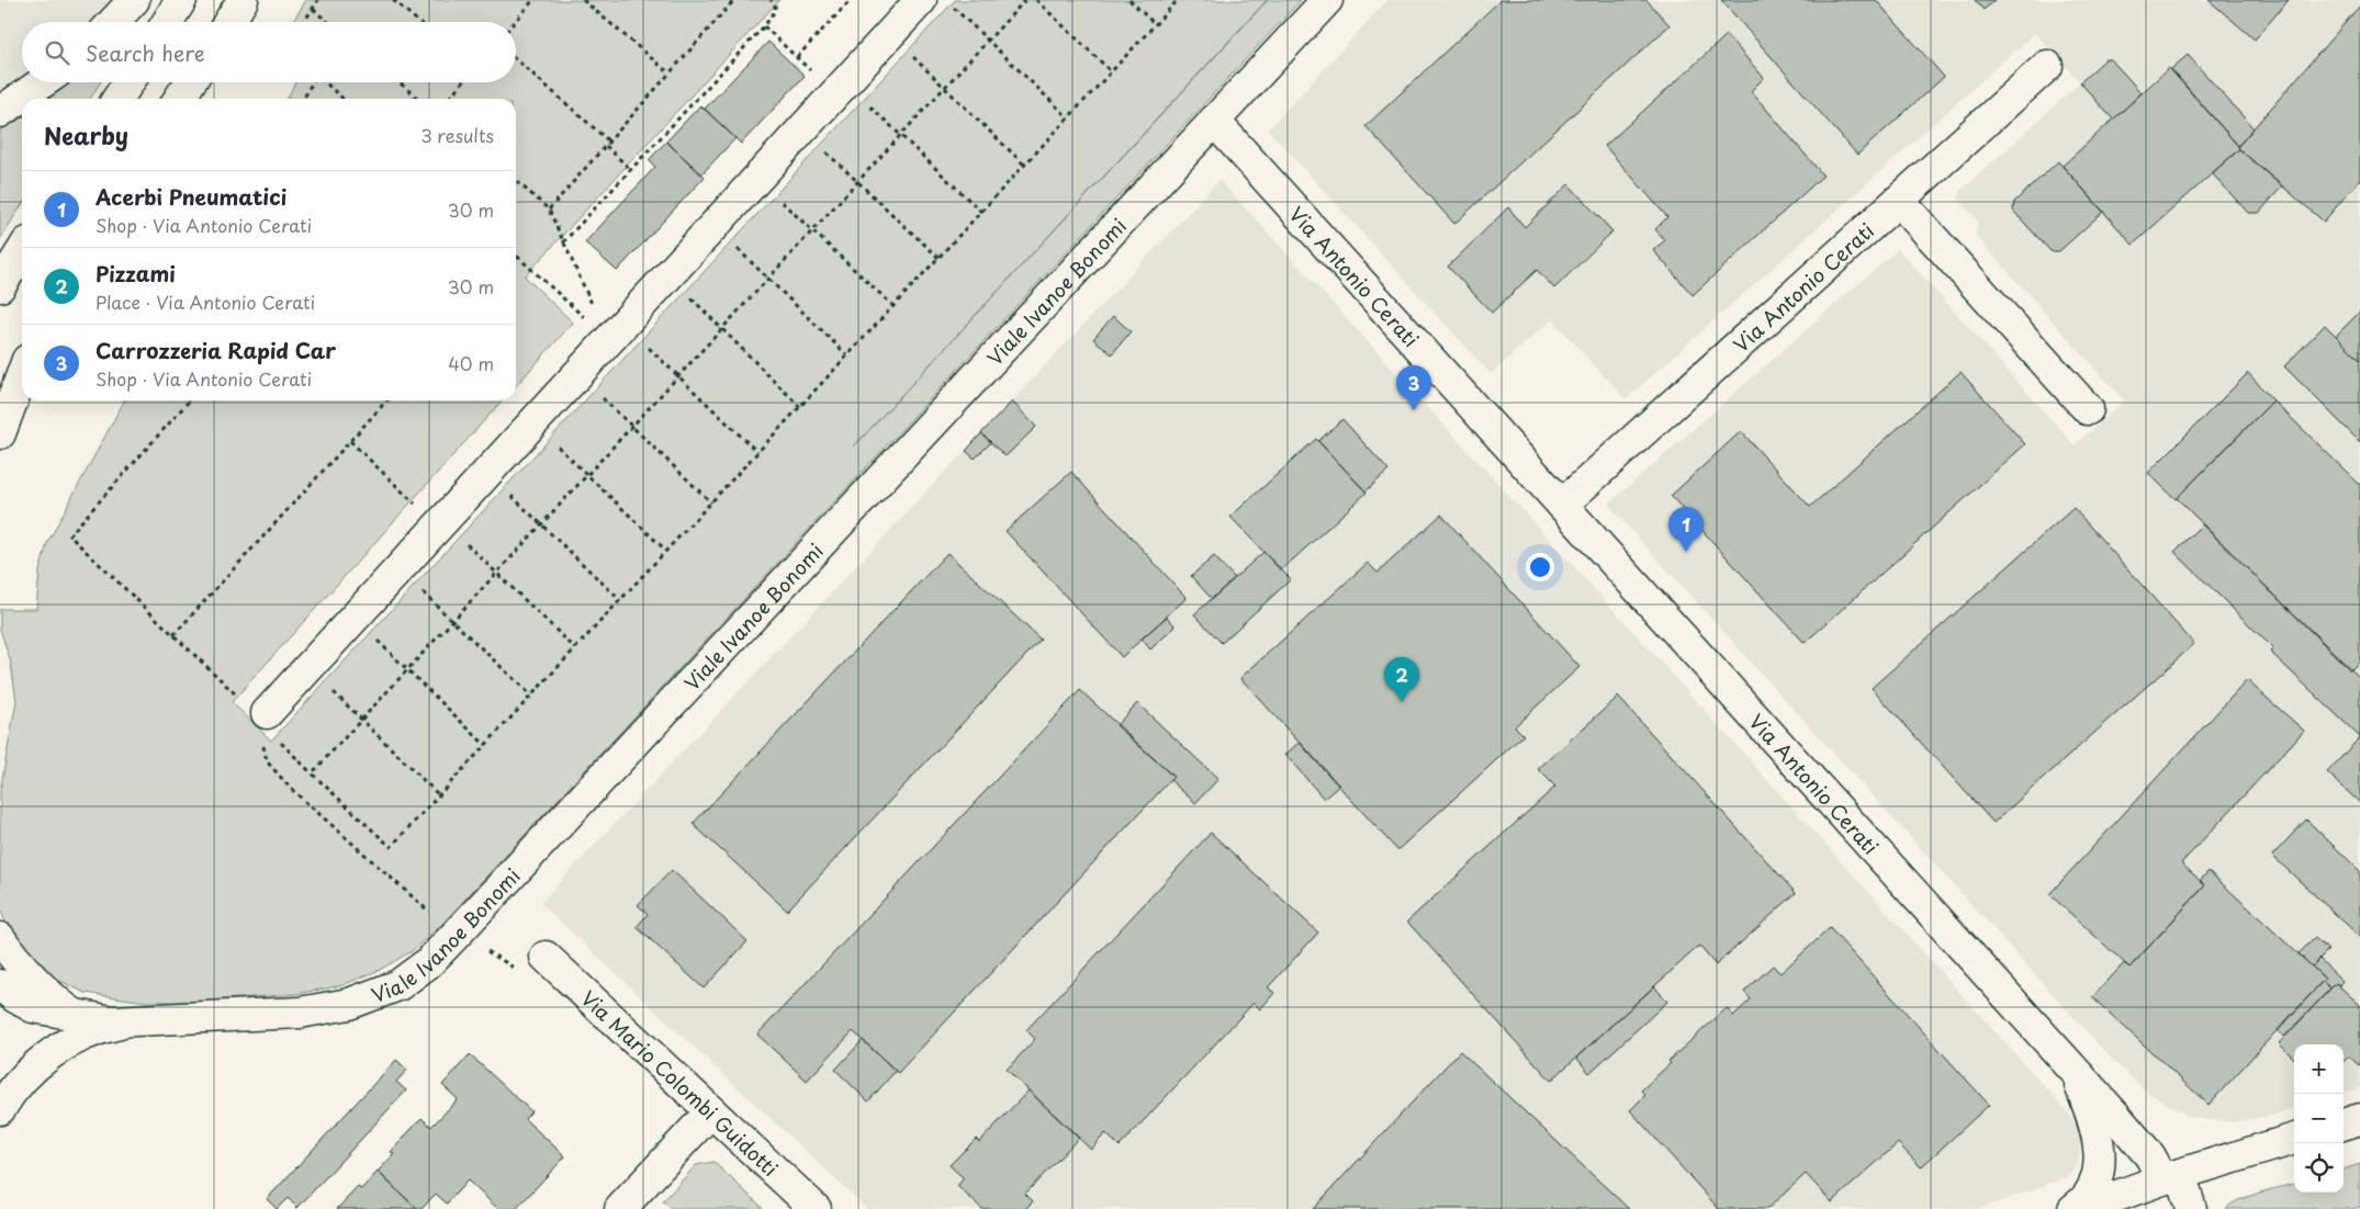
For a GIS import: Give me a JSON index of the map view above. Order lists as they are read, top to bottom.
{
  "streets": {
    "main road": ["Via Antonio Cerati", "Viale Ivanoe Bonomi", "Via Mario Colombi Guidotti"]
  },
  "crossings": [
    ["Via Antonio Cerati", "Viale Ivanoe Bonomi"]
  ],
  "page": {
    "search": "Search here",
    "heading": ["Nearby", "3 results"],
    "list": [
      {
        "mark": "1",
        "name": "Acerbi Pneumatici",
        "note": "Shop · Via Antonio Cerati",
        "value": "30 m"
      },
      {
        "mark": "2",
        "name": "Pizzami",
        "note": "Place · Via Antonio Cerati",
        "value": "30 m"
      },
      {
        "mark": "3",
        "name": "Carrozzeria Rapid Car",
        "note": "Shop · Via Antonio Cerati",
        "value": "40 m"
      }
    ],
    "pins": ["3", "1", "2"],
    "map_buttons": ["+", "−"]
  }
}
